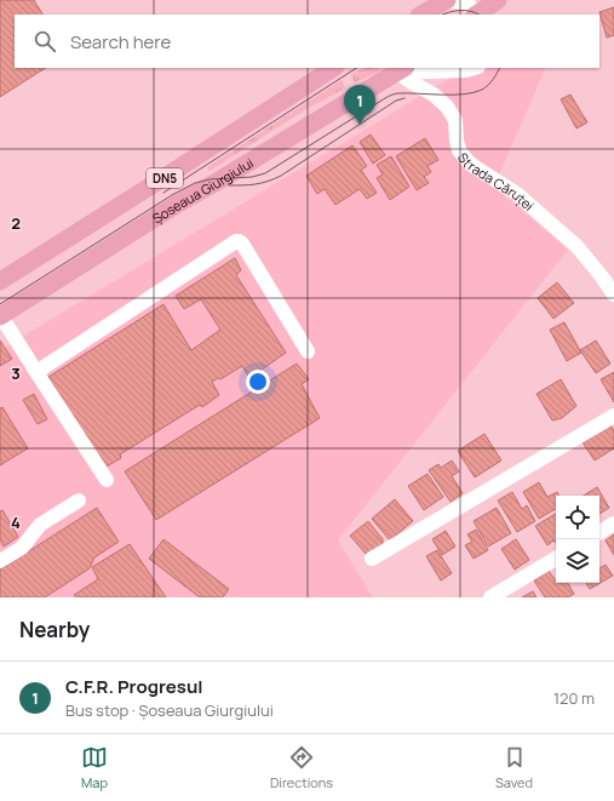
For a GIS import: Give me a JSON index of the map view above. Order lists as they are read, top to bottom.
{
  "streets": {
    "main road": ["DN5", "Șoseaua Giurgiului"],
    "street": ["Strada Căruței"]
  },
  "crossings": [
    ["Strada Căruței", "Șoseaua Giurgiului"]
  ],
  "page": {
    "search": "Search here",
    "pins": "1",
    "heading": "Nearby",
    "list": [
      {
        "mark": "1",
        "name": "C.F.R. Progresul",
        "note": "Bus stop · Șoseaua Giurgiului",
        "value": "120 m"
      }
    ],
    "nav": ["Map", "Directions", "Saved"]
  },
  "grid": {
    "rows": ["2", "3", "4"]
  }
}
